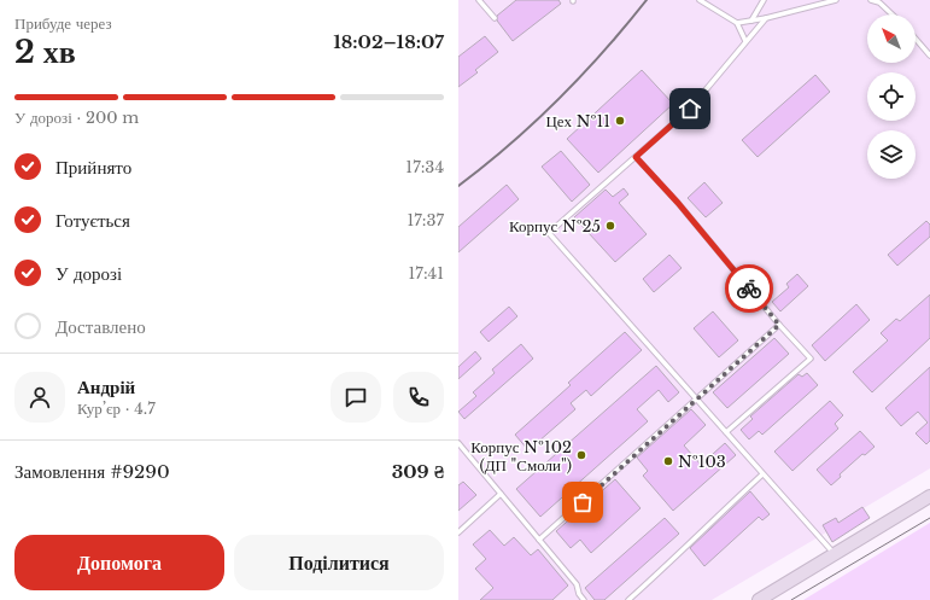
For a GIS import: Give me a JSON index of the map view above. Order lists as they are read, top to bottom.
{
  "places": [
    "Цех №11",
    "Корпус №25",
    "Корпус №102 (ДП \"Смоли\")",
    "№103"
  ],
  "north": "top left",
  "page": {
    "heading": ["2 хв", "Прибуде через", "18:02–18:07"],
    "panel": [
      "Андрій",
      "Кур’єр · 4.7",
      "Замовлення #9290",
      "309 ₴"
    ],
    "bar": "У дорозі · 200 m",
    "list": [
      ["Прийнято", "17:34"],
      ["Готується", "17:37"],
      ["У дорозі", "17:41"],
      "Доставлено"
    ],
    "buttons": ["Допомога", "Поділитися"]
  }
}
